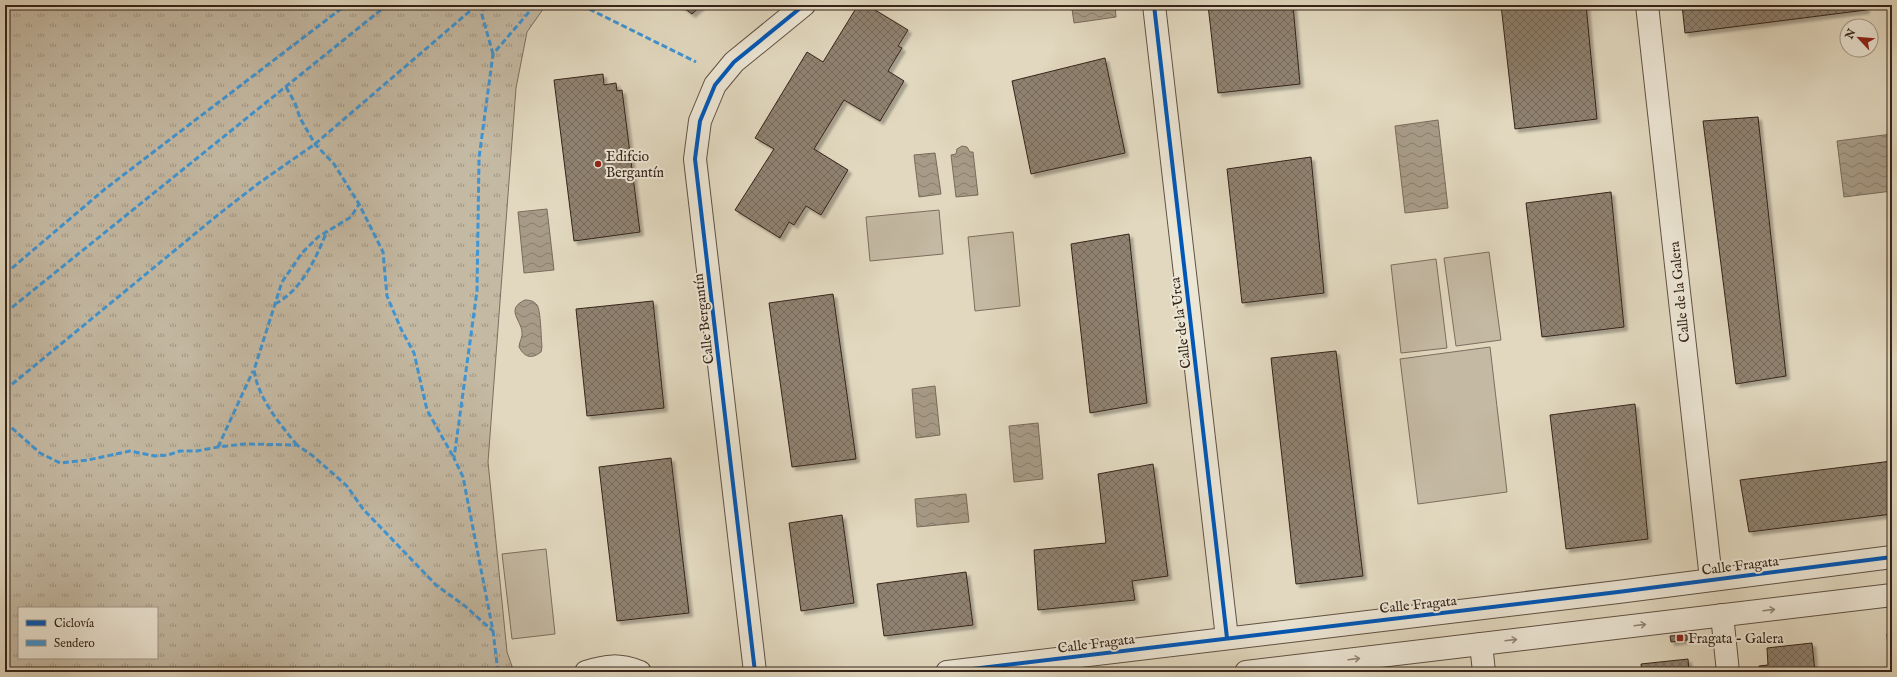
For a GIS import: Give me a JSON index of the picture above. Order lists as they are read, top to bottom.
{
  "streets": {
    "street": [
      "Calle de la Galera",
      "Calle Bergantín",
      "Calle de la Urca",
      "Calle Fragata"
    ]
  },
  "crossings": [
    ["Calle de la Galera", "Calle Fragata"],
    ["Calle de la Urca", "Calle Fragata"]
  ],
  "places": {
    "other": ["Edifcio Bergantín"],
    "transit": ["Fragata - Galera"]
  },
  "legend": ["Ciclovía", "Sendero"],
  "north": "top left"
}
